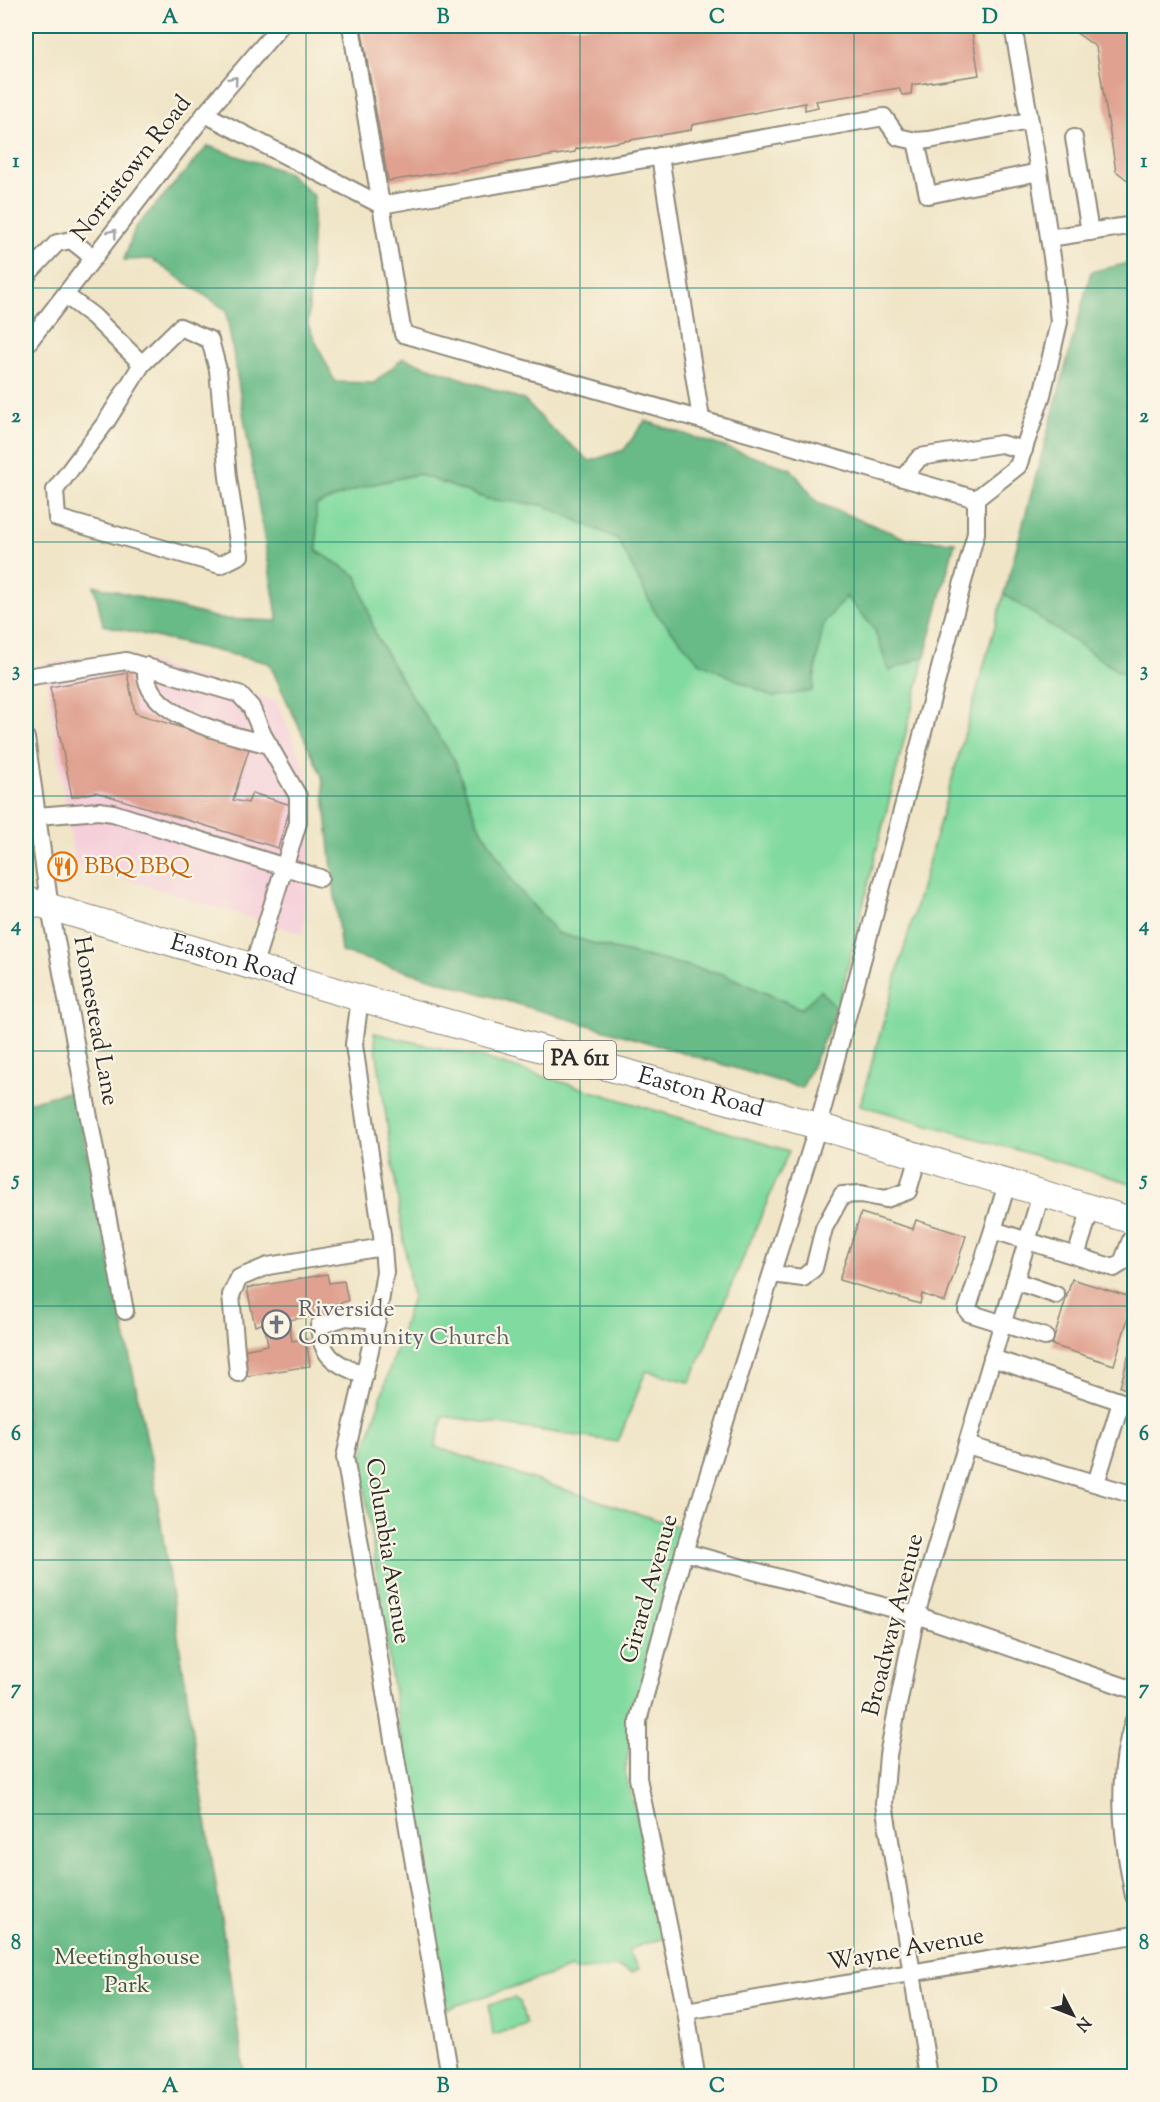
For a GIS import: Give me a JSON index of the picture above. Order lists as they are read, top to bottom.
{
  "streets": {
    "highway": ["Easton Road", "PA 611"],
    "street": [
      "Norristown Road",
      "Homestead Lane",
      "Columbia Avenue",
      "Girard Avenue",
      "Broadway Avenue",
      "Wayne Avenue"
    ]
  },
  "crossings": [
    ["Easton Road", "Homestead Lane"],
    ["Easton Road", "Columbia Avenue"],
    ["Easton Road", "Girard Avenue"],
    ["Easton Road", "Broadway Avenue"],
    ["Girard Avenue", "Wayne Avenue"],
    ["Broadway Avenue", "Wayne Avenue"]
  ],
  "one_way": ["Norristown Road"],
  "parks": ["Meetinghouse Park"],
  "places": {
    "restaurant": ["BBQ BBQ"],
    "church": ["Riverside Community Church"]
  },
  "north": "bottom right",
  "grid": {
    "columns": [
      "A",
      "B",
      "C",
      "D"
    ],
    "rows": [
      "1",
      "2",
      "3",
      "4",
      "5",
      "6",
      "7",
      "8"
    ]
  }
}
